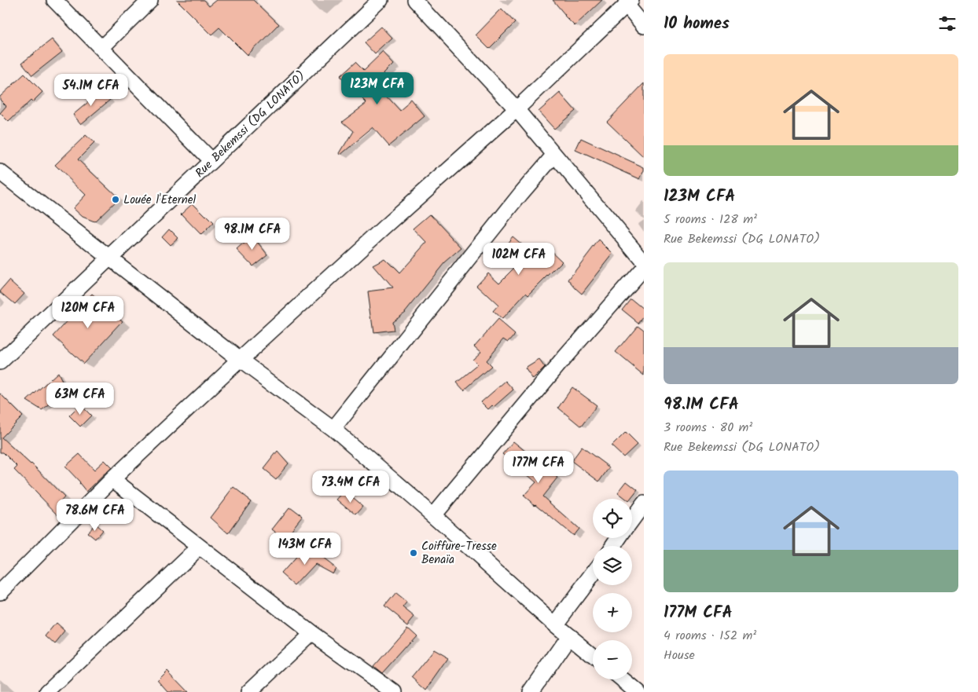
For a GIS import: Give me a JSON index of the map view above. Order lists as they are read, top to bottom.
{
  "streets": {
    "street": ["Rue Bekemssi (DG LONATO)"]
  },
  "places": ["Louée l'Eternel", "Coiffure-Tresse Benaïa"],
  "page": {
    "heading": "10 homes",
    "list": [
      {
        "name": "123M CFA",
        "note": "5 rooms · 128 m² · Rue Bekemssi (DG LONATO)"
      },
      {
        "name": "98.1M CFA",
        "note": "3 rooms · 80 m² · Rue Bekemssi (DG LONATO)"
      },
      {
        "name": "177M CFA",
        "note": "4 rooms · 152 m² · House"
      }
    ],
    "price": [
      "123M CFA",
      "54.1M CFA",
      "98.1M CFA",
      "102M CFA",
      "120M CFA",
      "63M CFA",
      "177M CFA",
      "73.4M CFA",
      "78.6M CFA",
      "143M CFA"
    ],
    "map_buttons": ["+", "−"]
  }
}
